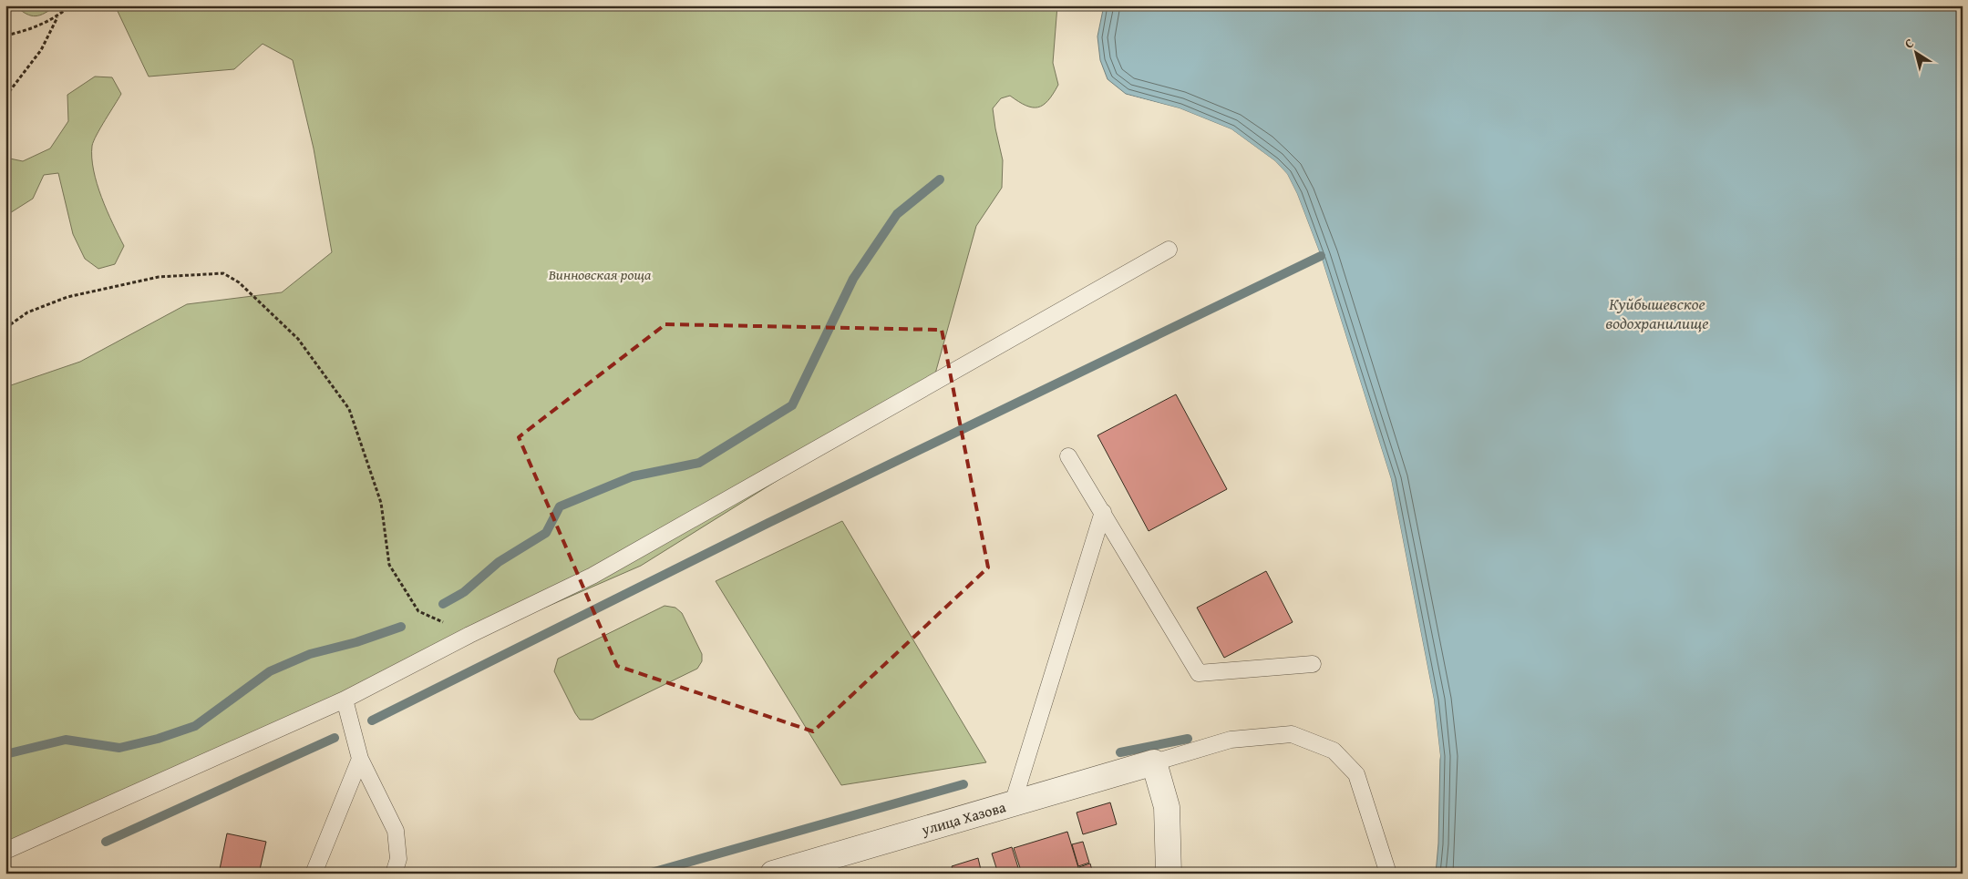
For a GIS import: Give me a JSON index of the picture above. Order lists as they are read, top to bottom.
{
  "streets": {
    "street": ["улица Хазова"]
  },
  "water": ["Куйбышевское водохранилище"],
  "parks": ["Винновская роща"],
  "north": "top left"
}
